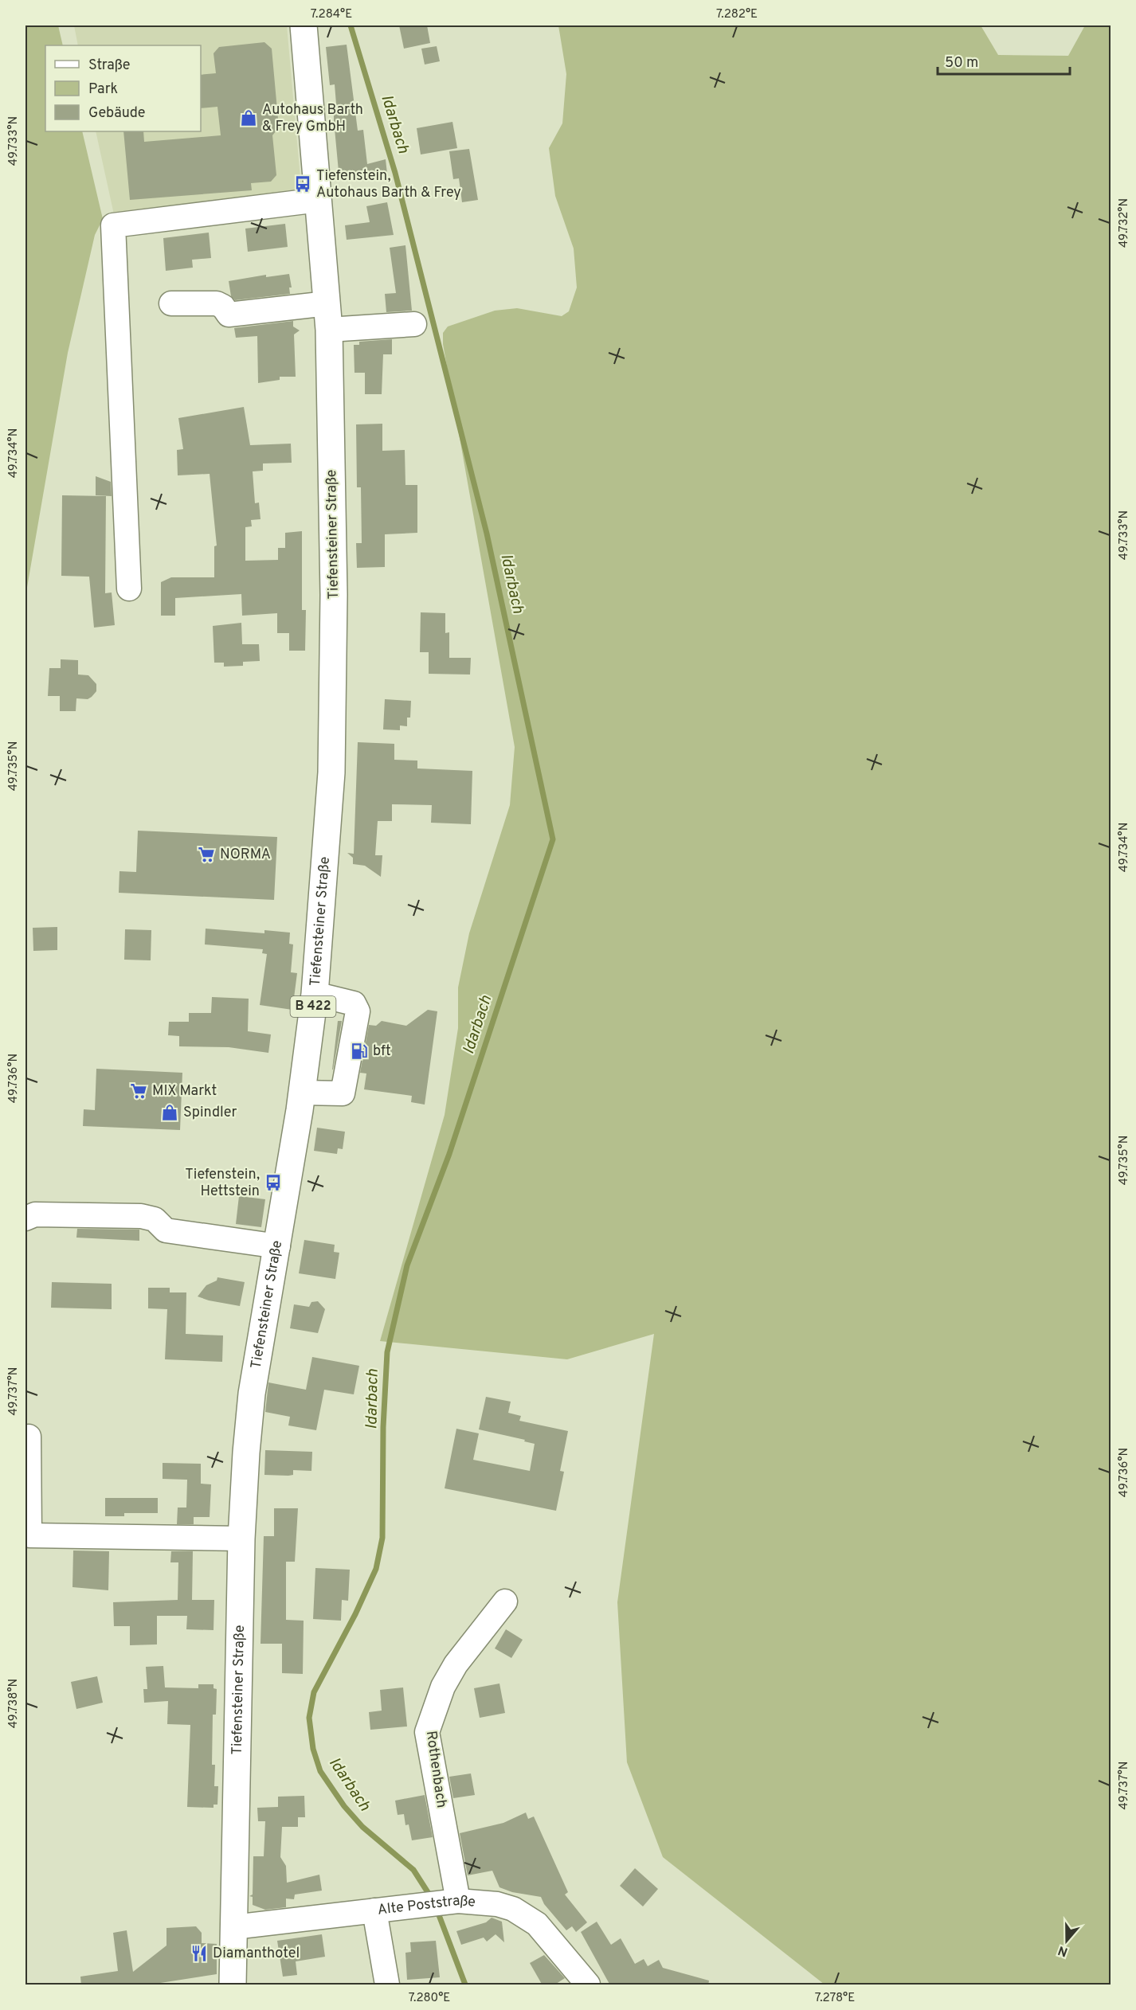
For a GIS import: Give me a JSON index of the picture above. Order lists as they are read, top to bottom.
{
  "streets": {
    "main road": ["Tiefensteiner Straße", "B 422"],
    "street": ["Rothenbach", "Alte Poststraße"]
  },
  "crossings": [
    ["Tiefensteiner Straße", "Alte Poststraße"],
    ["Rothenbach", "Alte Poststraße"]
  ],
  "water": ["Idarbach"],
  "places": {
    "shop": ["Autohaus Barth & Frey GmbH", "Spindler"],
    "bus stop": ["Tiefenstein, Autohaus Barth & Frey", "Tiefenstein, Hettstein"],
    "supermarket": ["NORMA", "MIX Markt"],
    "fuel station": ["bft"],
    "restaurant": ["Diamanthotel"]
  },
  "legend": ["Straße", "Park", "Gebäude"],
  "scale_bar": "50 m",
  "north": "bottom",
  "coordinates": [
    "7.284°E",
    "7.282°E",
    "49.733°N",
    "49.732°N",
    "49.734°N",
    "49.735°N",
    "49.736°N",
    "49.737°N",
    "49.738°N",
    "7.280°E",
    "7.278°E"
  ]
}
